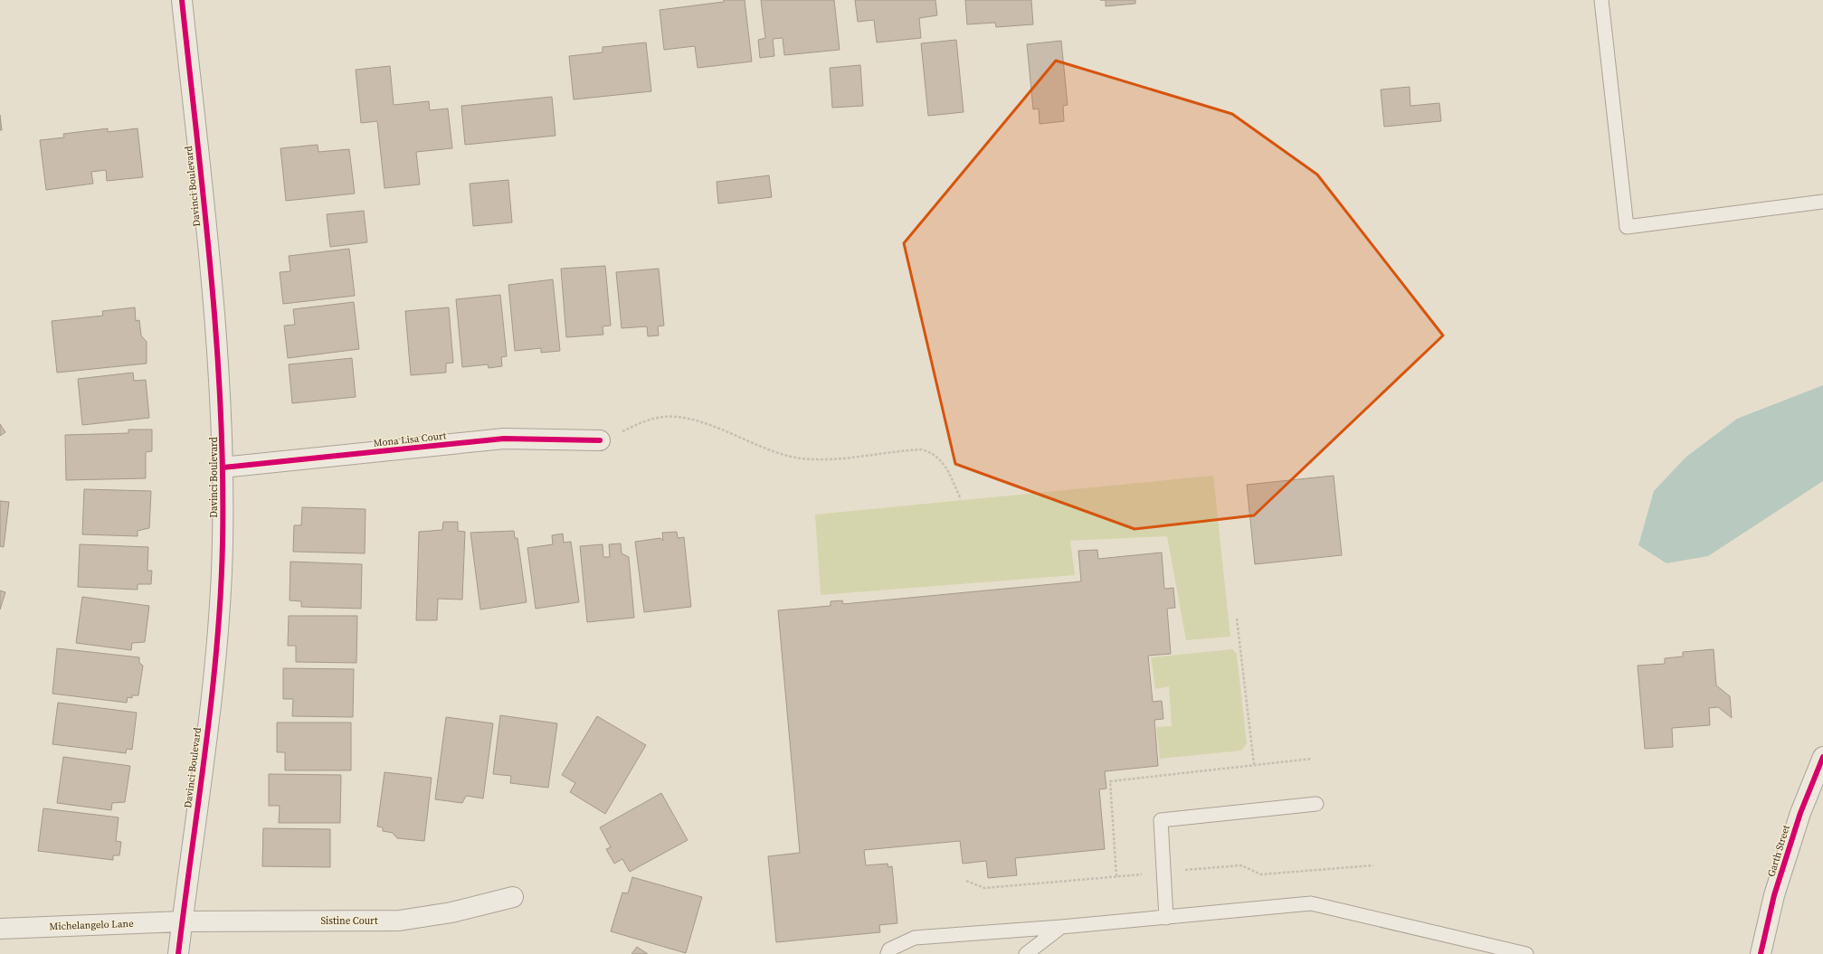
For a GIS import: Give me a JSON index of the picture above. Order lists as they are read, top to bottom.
{
  "streets": {
    "street": [
      "Davinci Boulevard",
      "Mona Lisa Court",
      "Garth Street",
      "Sistine Court",
      "Michelangelo Lane"
    ]
  },
  "crossings": [
    ["Davinci Boulevard", "Mona Lisa Court"],
    ["Davinci Boulevard", "Sistine Court"],
    ["Davinci Boulevard", "Michelangelo Lane"],
    ["Sistine Court", "Michelangelo Lane"]
  ]
}
